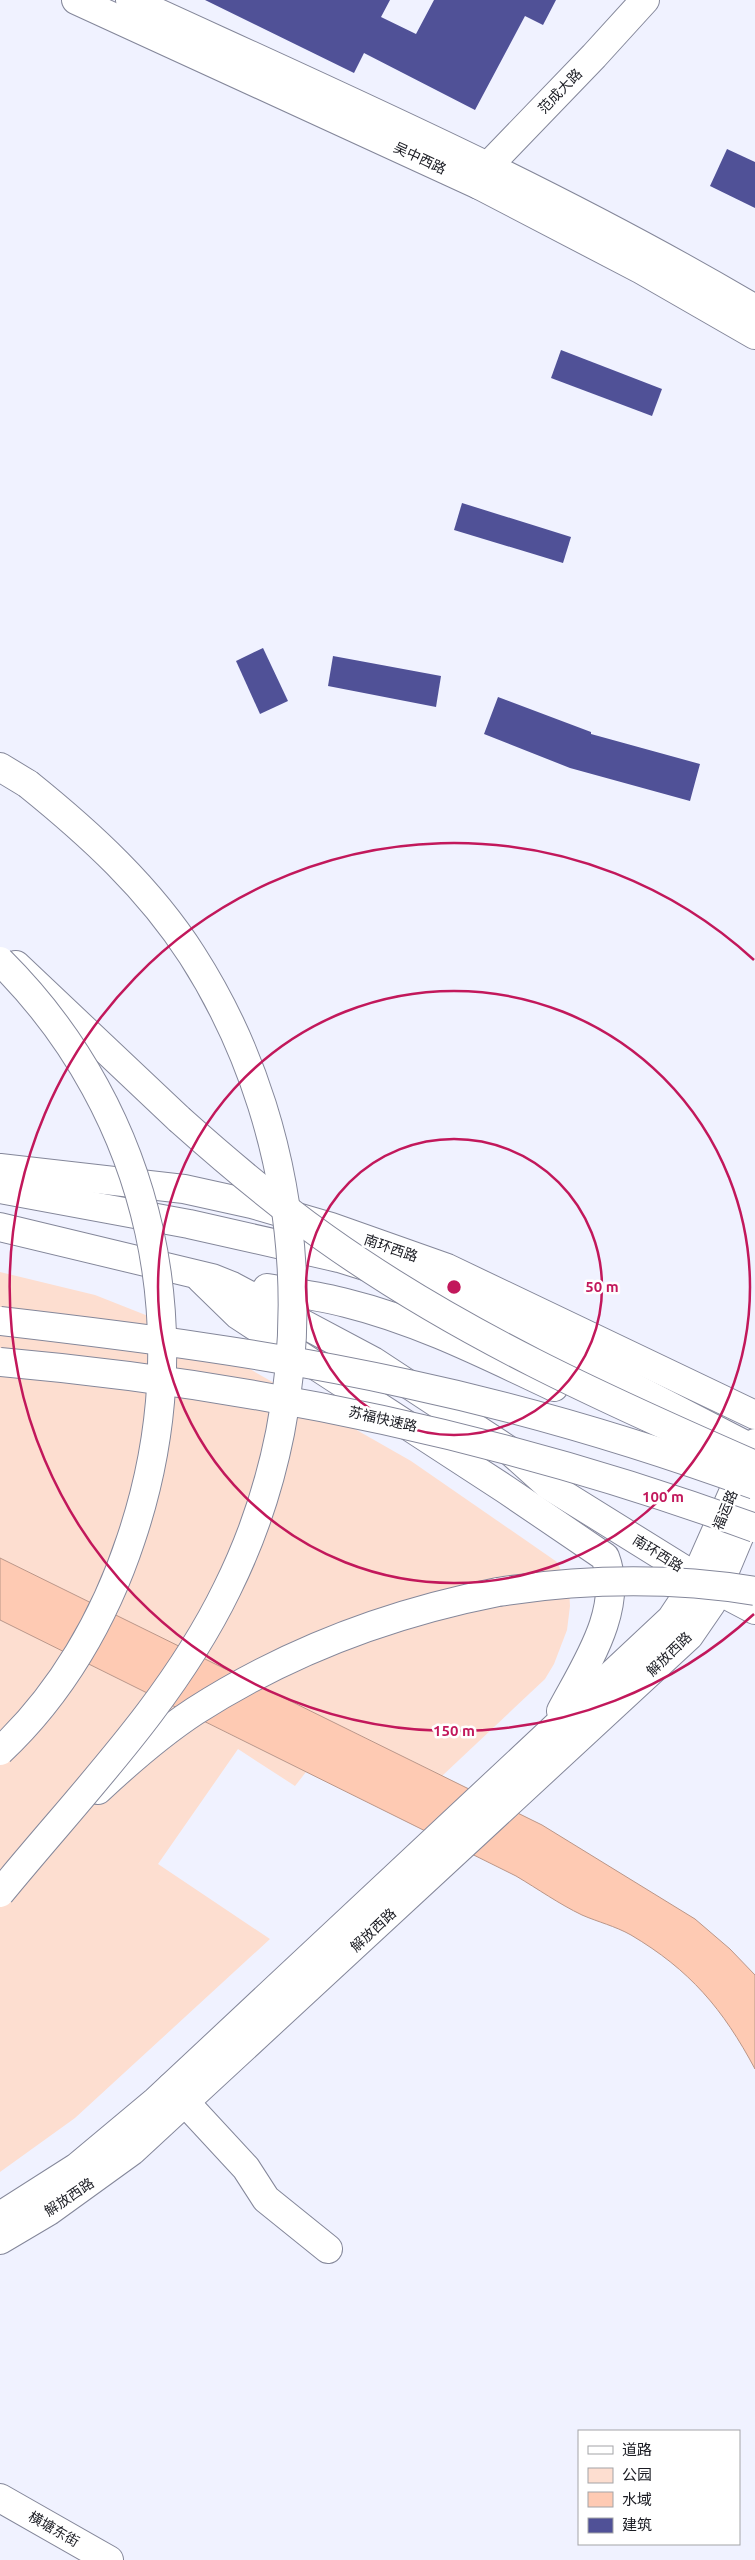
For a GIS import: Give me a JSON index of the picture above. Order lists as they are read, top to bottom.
{
  "streets": {
    "main road": [
      "范成大路",
      "吴中西路",
      "南环西路",
      "苏福快速路",
      "福运路",
      "解放西路",
      "横塘东街"
    ]
  },
  "crossings": [
    ["范成大路", "吴中西路"],
    ["南环西路", "福运路"],
    ["南环西路", "解放西路"],
    ["福运路", "解放西路"]
  ],
  "legend": [
    "道路",
    "公园",
    "水域",
    "建筑"
  ],
  "rings": ["50 m", "100 m", "150 m"]
}
